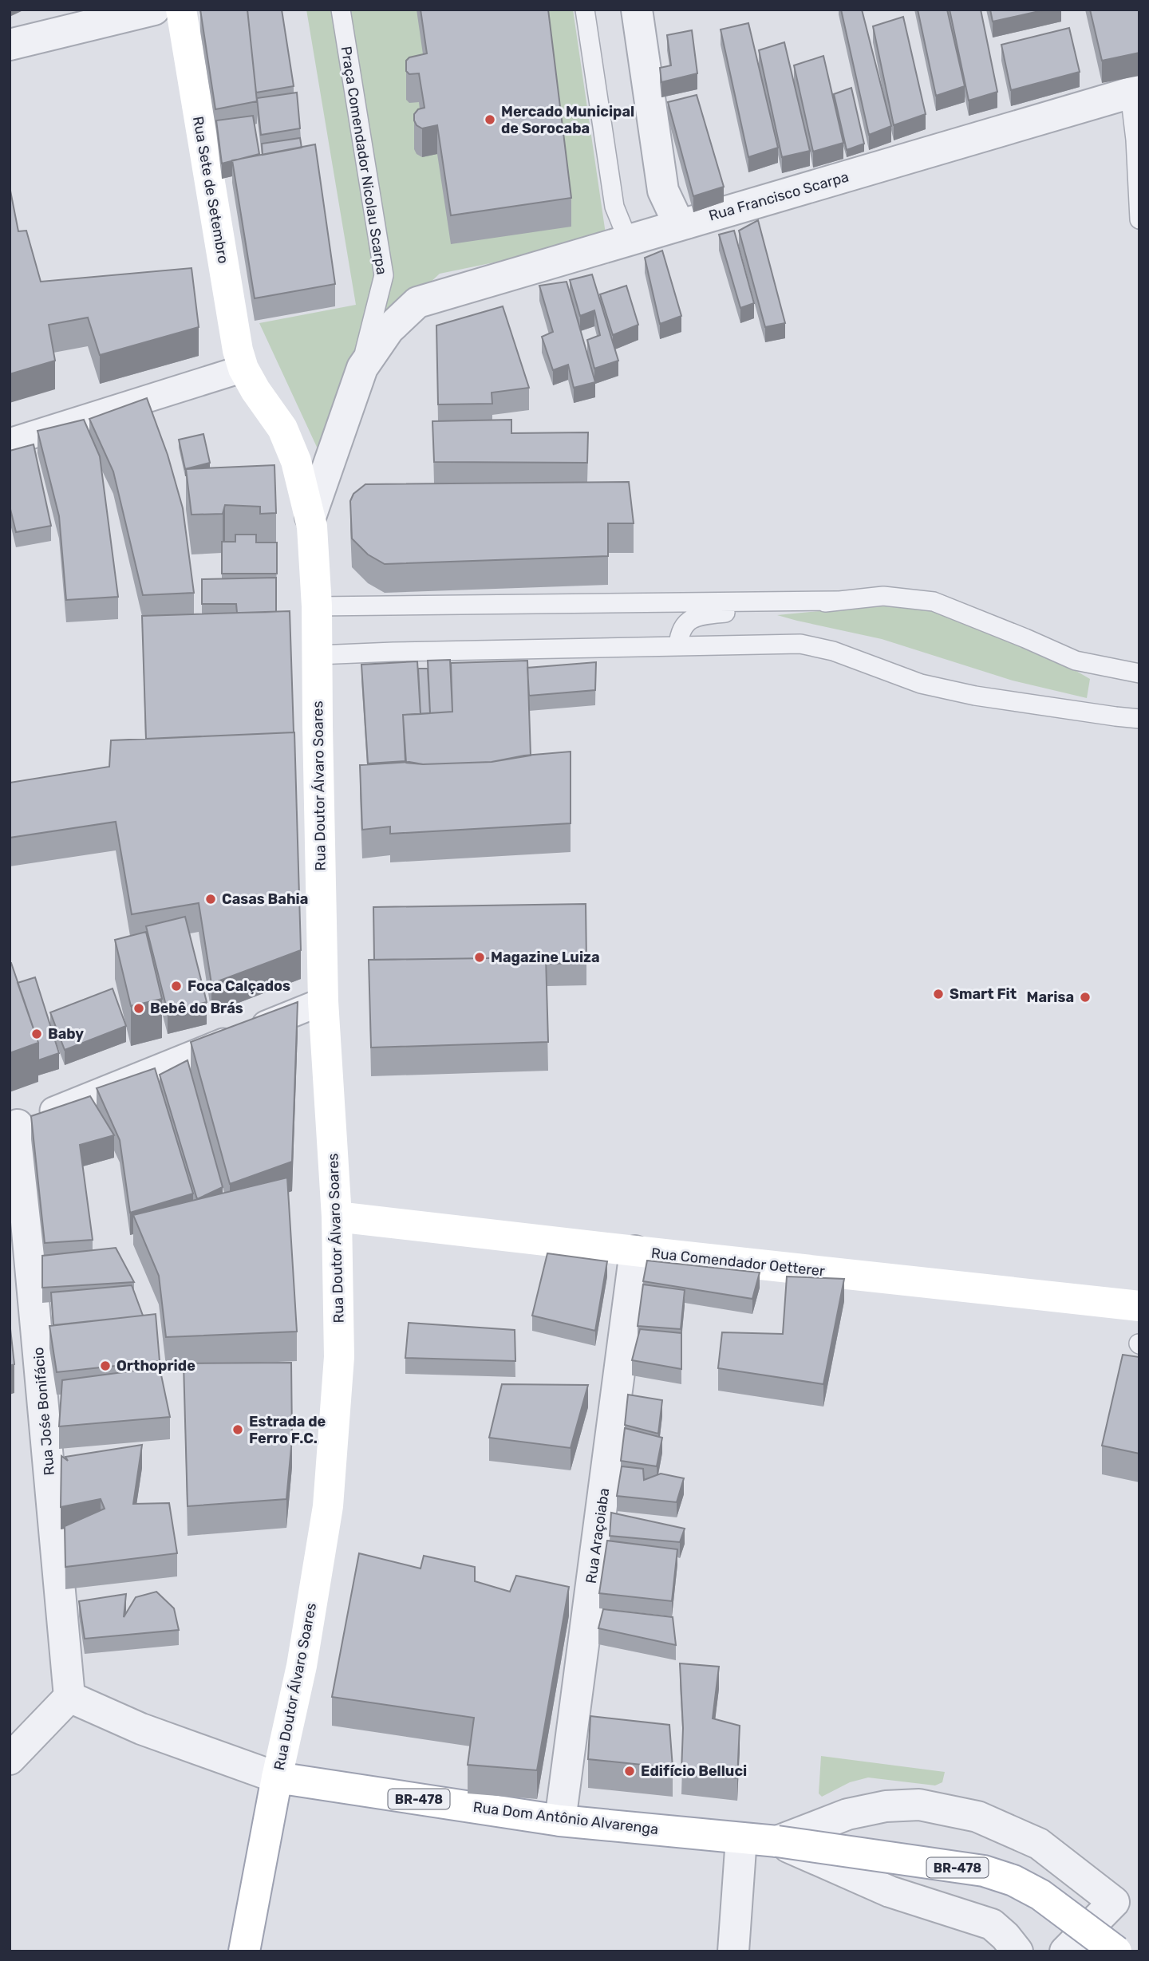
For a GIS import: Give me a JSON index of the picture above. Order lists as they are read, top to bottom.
{
  "streets": {
    "main road": [
      "Rua Sete de Setembro",
      "Rua Doutor Álvaro Soares",
      "Rua Comendador Oetterer",
      "BR-478",
      "Rua Dom Antônio Alvarenga"
    ],
    "street": [
      "Praça Comendador Nicolau Scarpa",
      "Rua Francisco Scarpa",
      "Rua Jośe Bonifácio",
      "Rua Araçoiaba"
    ]
  },
  "crossings": [
    ["Praça Comendador Nicolau Scarpa", "Rua Francisco Scarpa"],
    ["Praça Comendador Nicolau Scarpa", "Rua Doutor Álvaro Soares"],
    ["Rua Doutor Álvaro Soares", "Rua Comendador Oetterer"],
    ["Rua Doutor Álvaro Soares", "Rua Dom Antônio Alvarenga"],
    ["Rua Comendador Oetterer", "Rua Araçoiaba"],
    ["Rua Jośe Bonifácio", "Rua Dom Antônio Alvarenga"],
    ["Rua Araçoiaba", "Rua Dom Antônio Alvarenga"],
    ["BR-478", "Rua Dom Antônio Alvarenga"]
  ],
  "places": [
    "Mercado Municipal de Sorocaba",
    "Casas Bahia",
    "Magazine Luiza",
    "Foca Calçados",
    "Smart Fit",
    "Marisa",
    "Bebê do Brás",
    "Baby",
    "Orthopride",
    "Estrada de Ferro F.C.",
    "Edifício Belluci"
  ]
}
